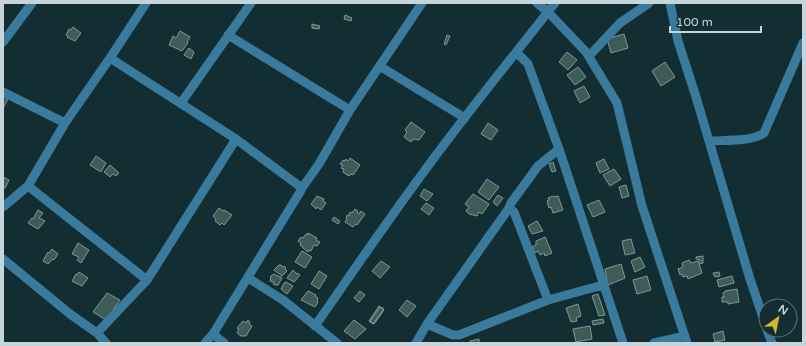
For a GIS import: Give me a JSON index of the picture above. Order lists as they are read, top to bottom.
{
  "scale_bar": "100 m",
  "north": "top right"
}
